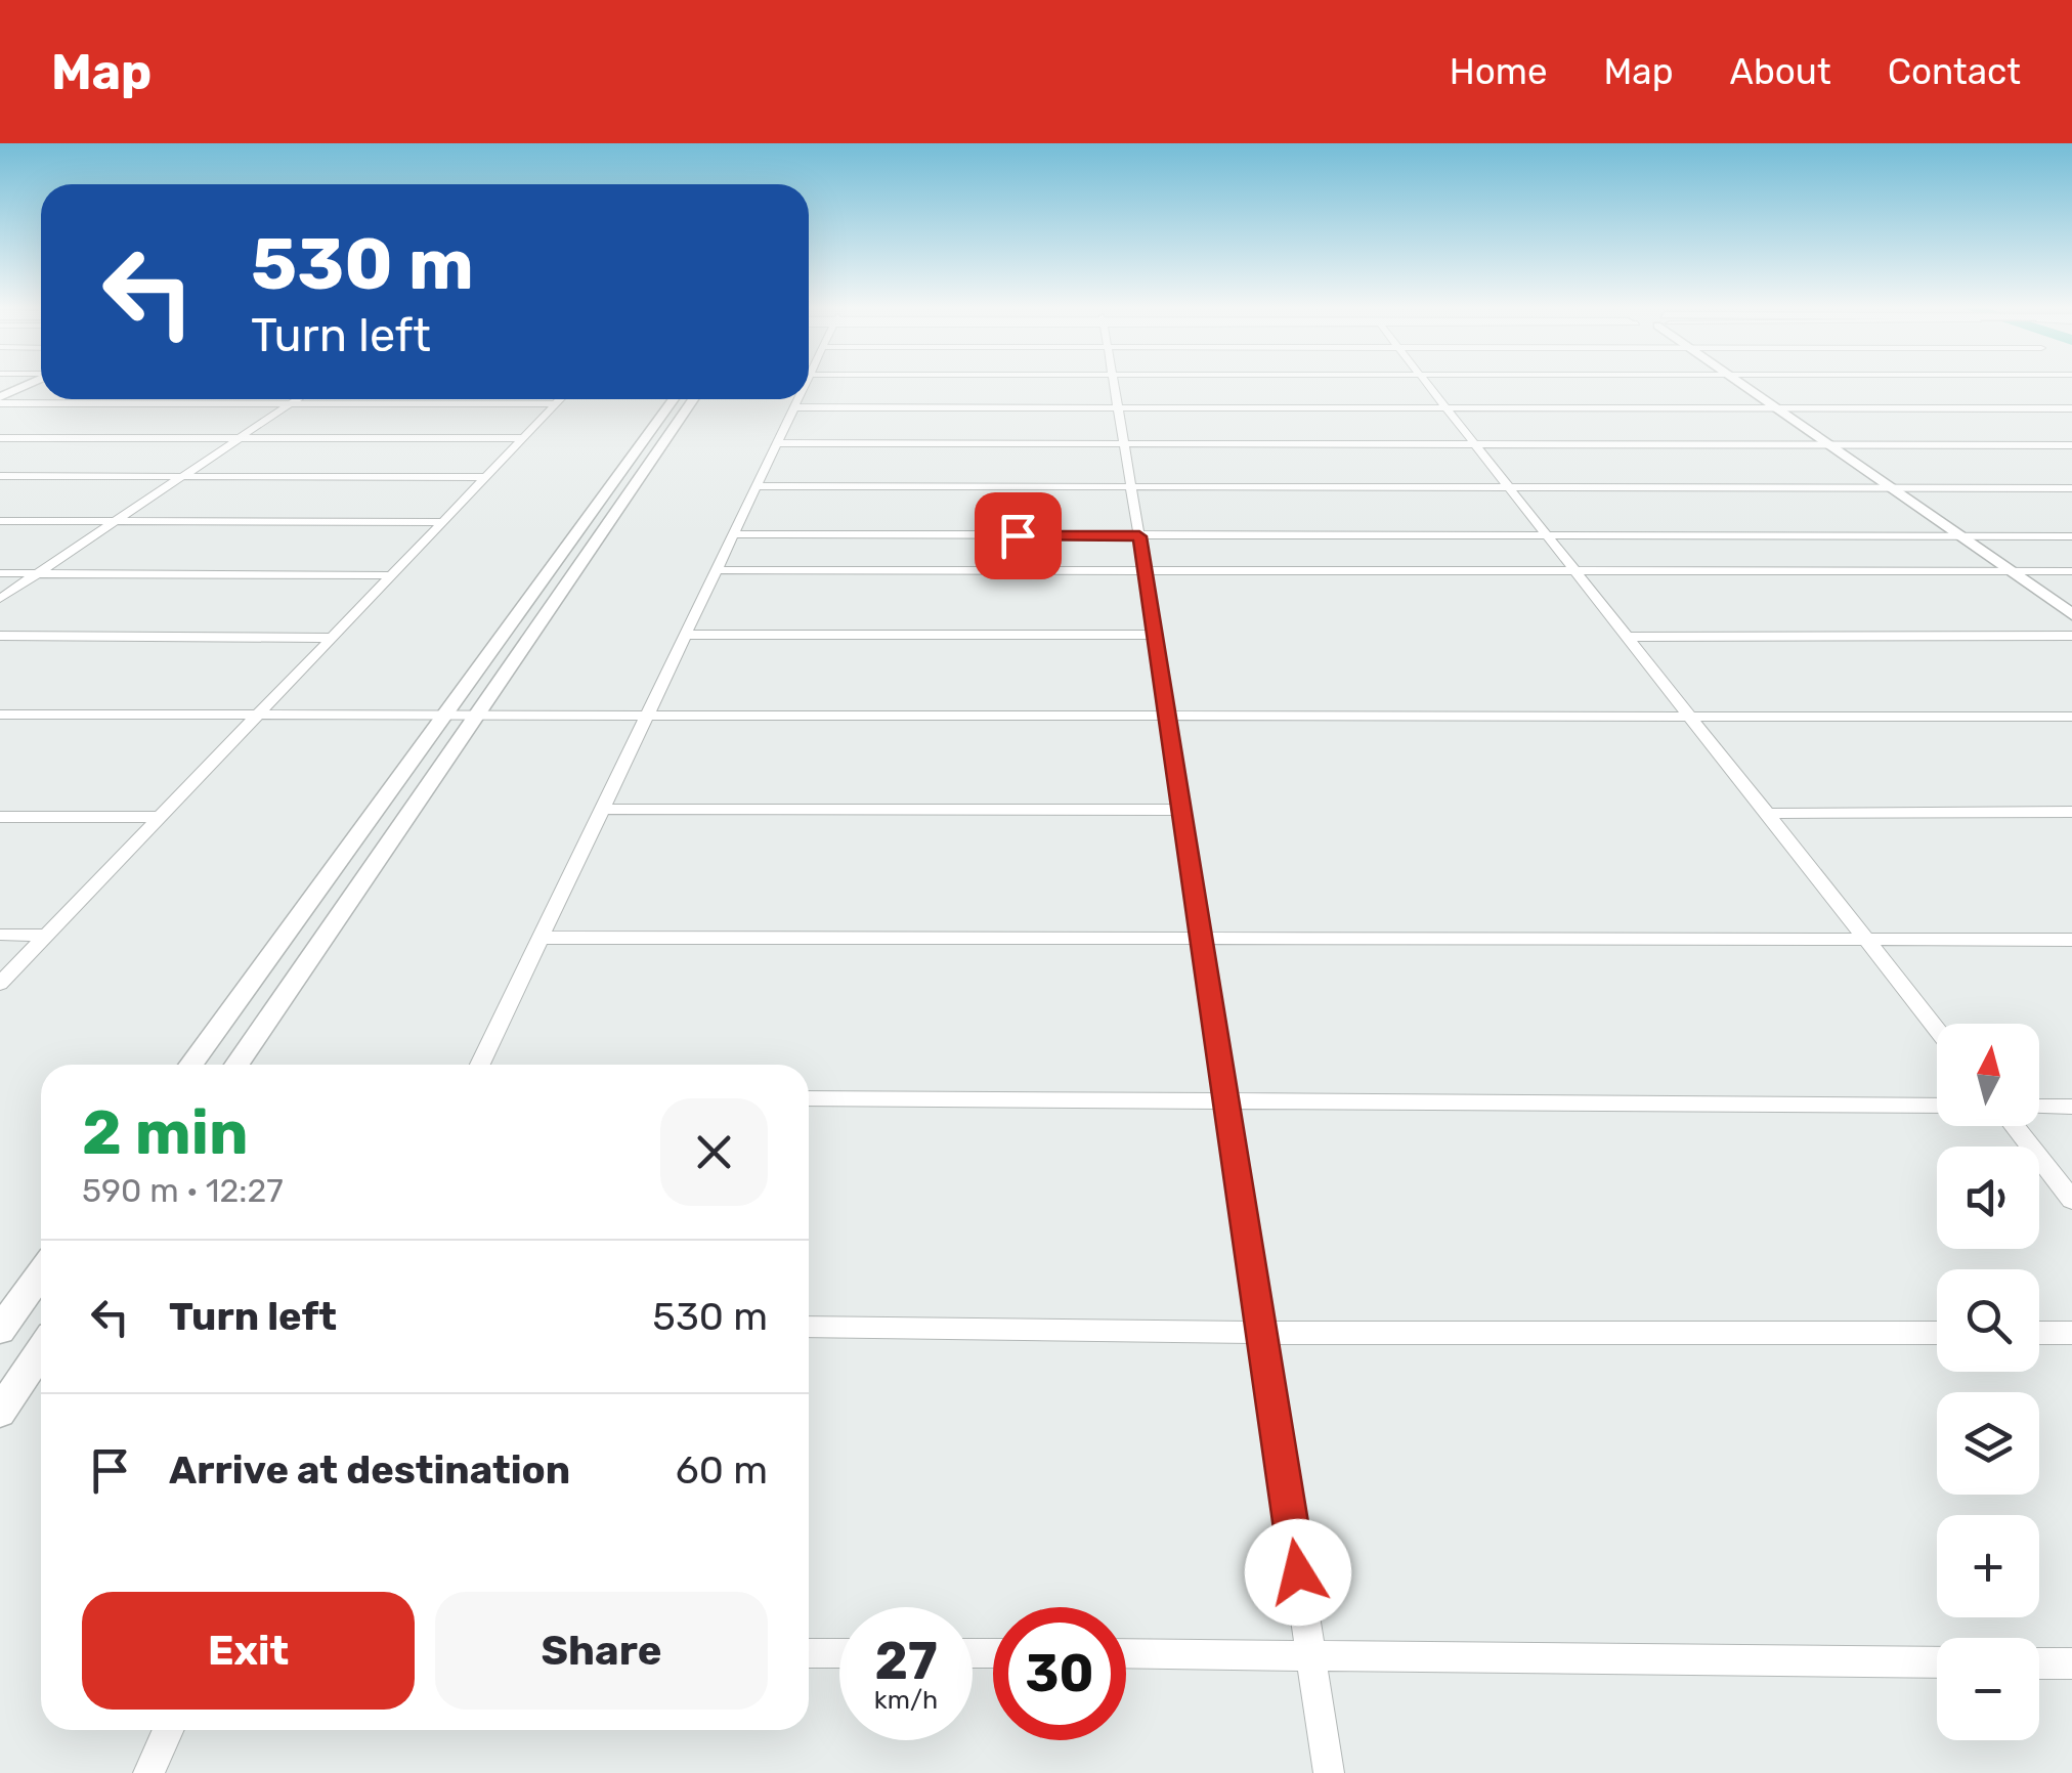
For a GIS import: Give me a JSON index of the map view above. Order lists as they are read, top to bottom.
{
  "north": "top",
  "page": {
    "header": "Map",
    "nav": [
      "Home",
      "Map",
      "About",
      "Contact"
    ],
    "turn": ["530 m", "Turn left"],
    "map_buttons": ["+", "−"],
    "heading": ["2 min", "590 m · 12:27"],
    "list": [
      {
        "name": "Turn left",
        "value": "530 m"
      },
      {
        "name": "Arrive at destination",
        "value": "60 m"
      }
    ],
    "buttons": ["Exit", "Share"],
    "speed": "27 km/h",
    "limit": "30"
  }
}
